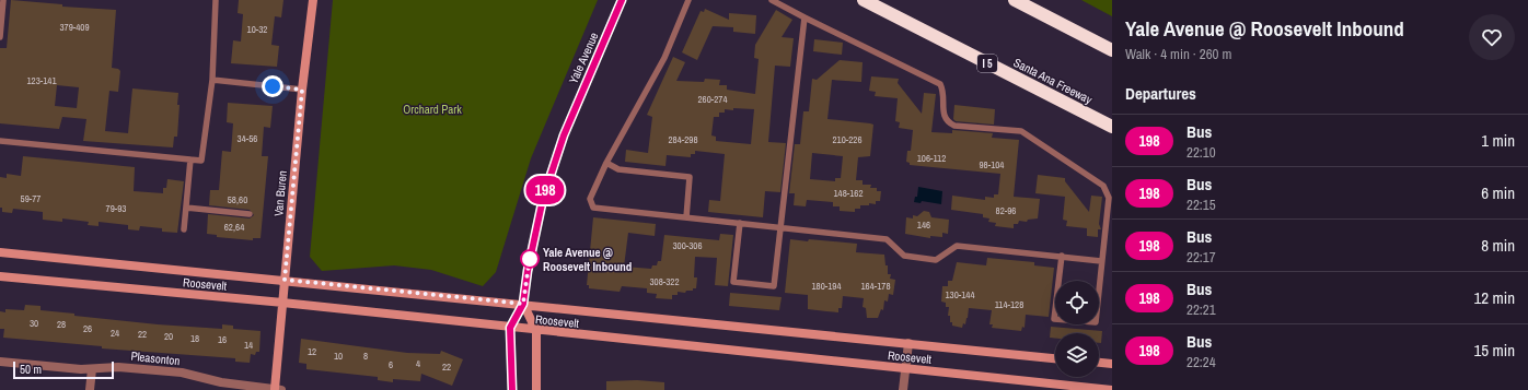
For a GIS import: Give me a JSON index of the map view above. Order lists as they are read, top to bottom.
{
  "streets": {
    "highway": ["I 5", "Santa Ana Freeway"],
    "street": [
      "Yale Avenue",
      "Van Buren",
      "Roosevelt",
      "Pleasonton"
    ]
  },
  "crossings": [
    ["Yale Avenue", "Roosevelt"],
    ["Van Buren", "Roosevelt"],
    ["Van Buren", "Pleasonton"]
  ],
  "parks": ["Orchard Park"],
  "places": ["Yale Avenue @ Roosevelt Inbound"],
  "lines": ["bus line 198"],
  "house_numbers": [
    "379-409",
    "10-32",
    "123-141",
    "260-274",
    "34-56",
    "284-298",
    "210-226",
    "106-112",
    "98-104",
    "148-162",
    "59-77",
    "58,60",
    "79-93",
    "82-96",
    "146",
    "62,64",
    "300-306",
    "308-322",
    "180-194",
    "164-178",
    "130-144",
    "114-128",
    "30",
    "28",
    "26",
    "24",
    "22",
    "20",
    "18",
    "16",
    "14",
    "12",
    "10",
    "8",
    "4",
    "6",
    "22"
  ],
  "scale_bar": "50 m",
  "page": {
    "on_map": "198",
    "heading": [
      ["Yale Avenue @ Roosevelt Inbound", "Walk · 4 min · 260 m"],
      "Departures"
    ],
    "list": [
      {
        "mark": "198",
        "name": "Bus",
        "note": "22:10",
        "value": "1 min"
      },
      {
        "mark": "198",
        "name": "Bus",
        "note": "22:15",
        "value": "6 min"
      },
      {
        "mark": "198",
        "name": "Bus",
        "note": "22:17",
        "value": "8 min"
      },
      {
        "mark": "198",
        "name": "Bus",
        "note": "22:21",
        "value": "12 min"
      },
      {
        "mark": "198",
        "name": "Bus",
        "note": "22:24",
        "value": "15 min"
      }
    ],
    "scale": "50 m"
  }
}
